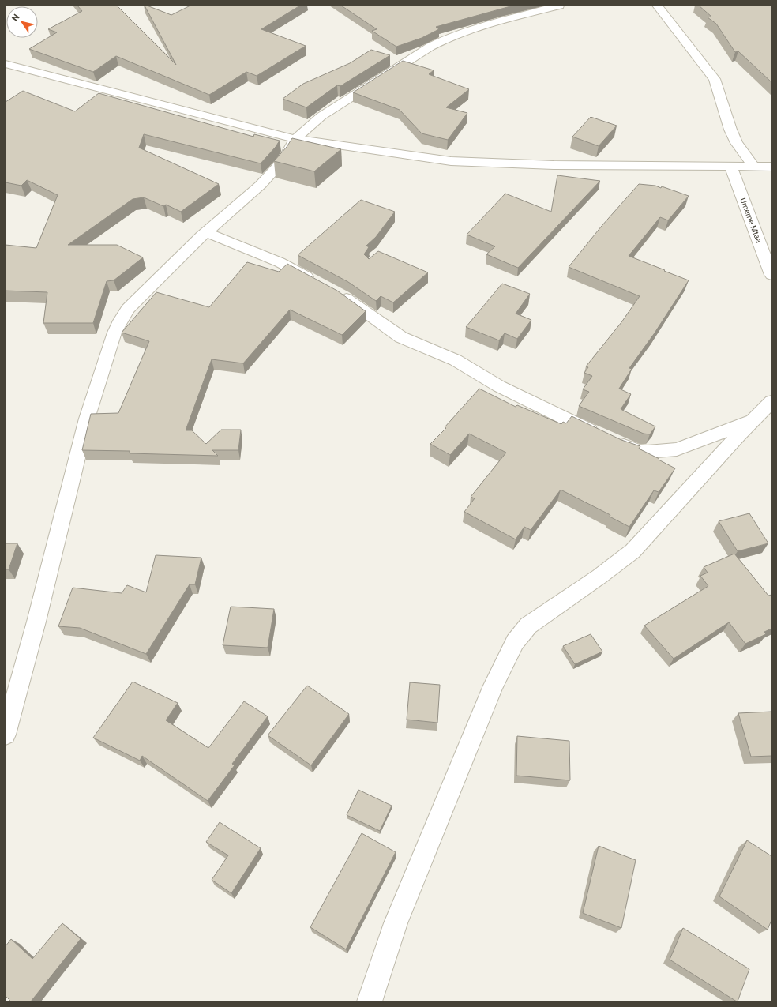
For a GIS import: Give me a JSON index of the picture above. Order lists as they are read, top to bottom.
{
  "streets": {
    "street": ["Umeme Mtaa"]
  },
  "north": "top left"
}
